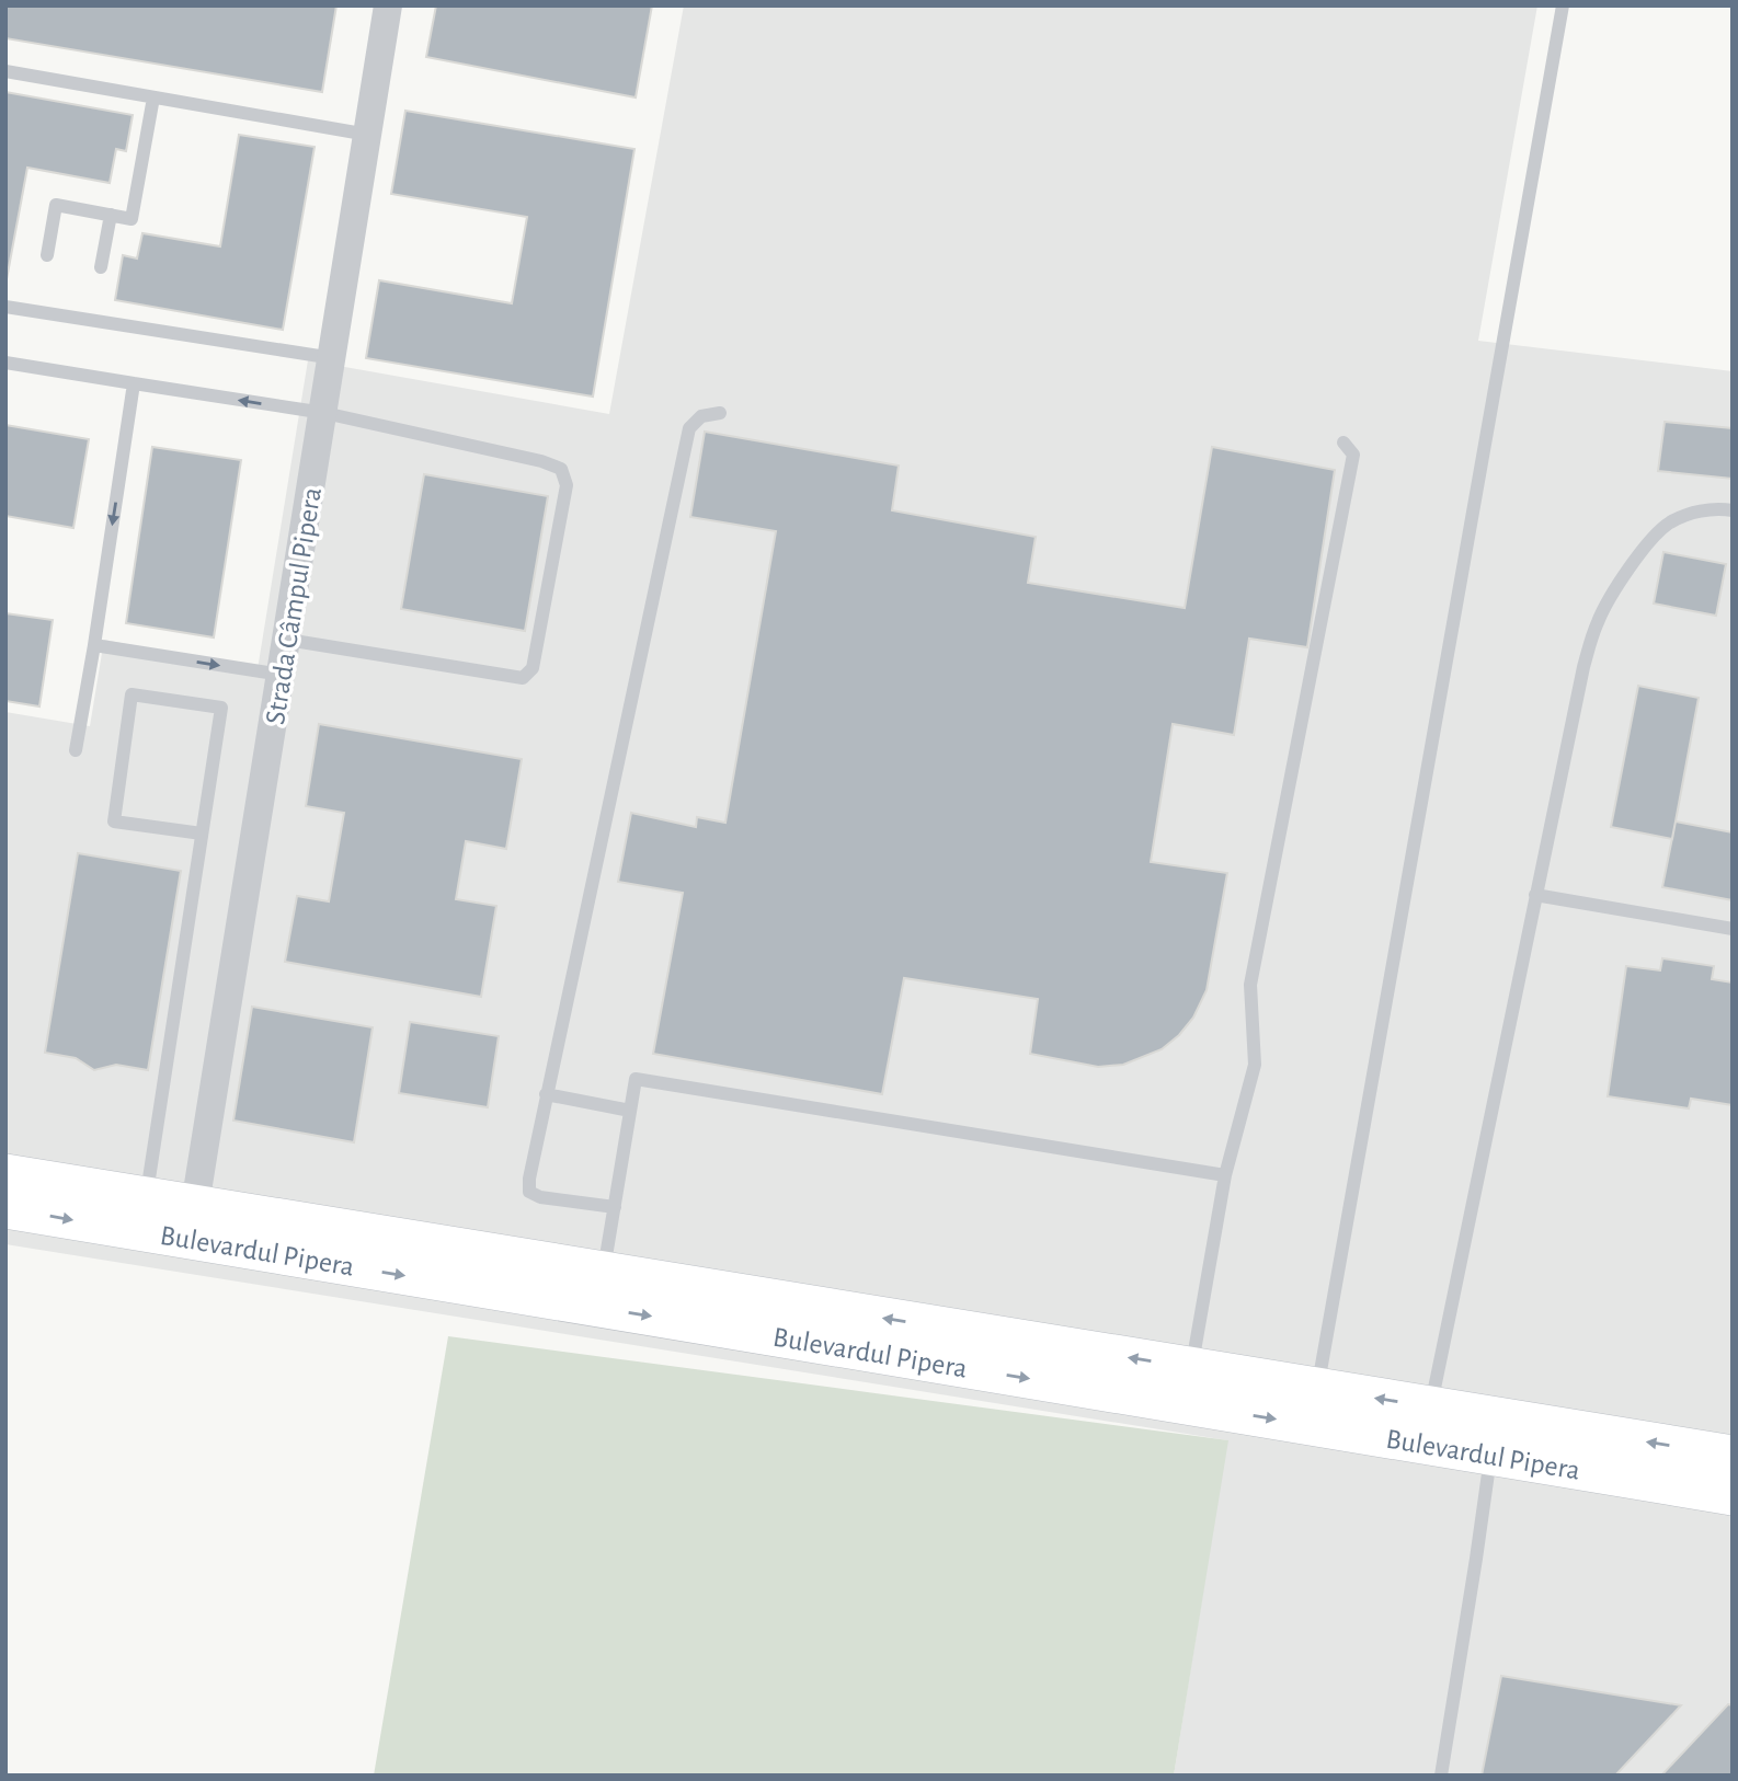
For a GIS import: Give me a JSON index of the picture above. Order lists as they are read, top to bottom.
{
  "streets": {
    "main road": ["Bulevardul Pipera"],
    "street": ["Strada Câmpul Pipera"]
  },
  "crossings": [
    ["Strada Câmpul Pipera", "Bulevardul Pipera"]
  ]
}
